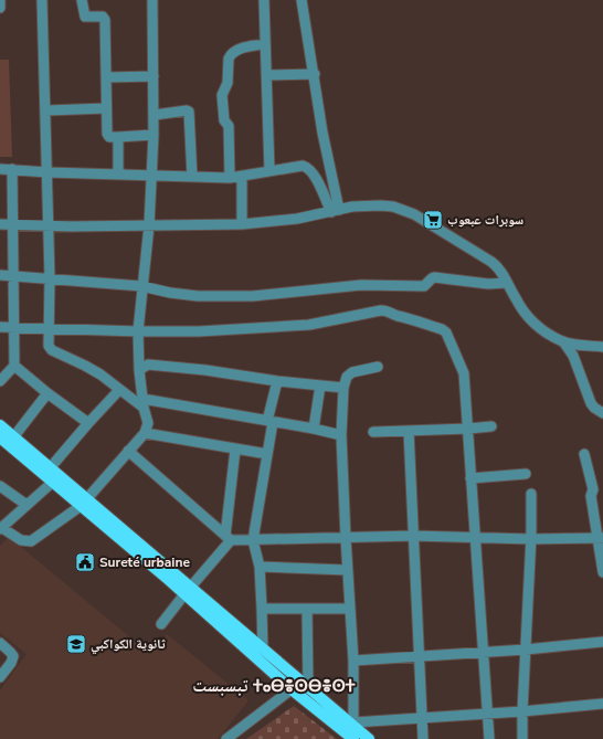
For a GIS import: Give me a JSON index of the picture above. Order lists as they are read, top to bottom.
{
  "districts": ["تبسبست ⵜⴰⴱⴻⵙⴱⴻⵙⵜ"],
  "places": {
    "supermarket": ["سوبرات عبعوب"],
    "public building": ["Sureté urbaine"],
    "school or university": ["ثانوية الكواكبي"]
  }
}
